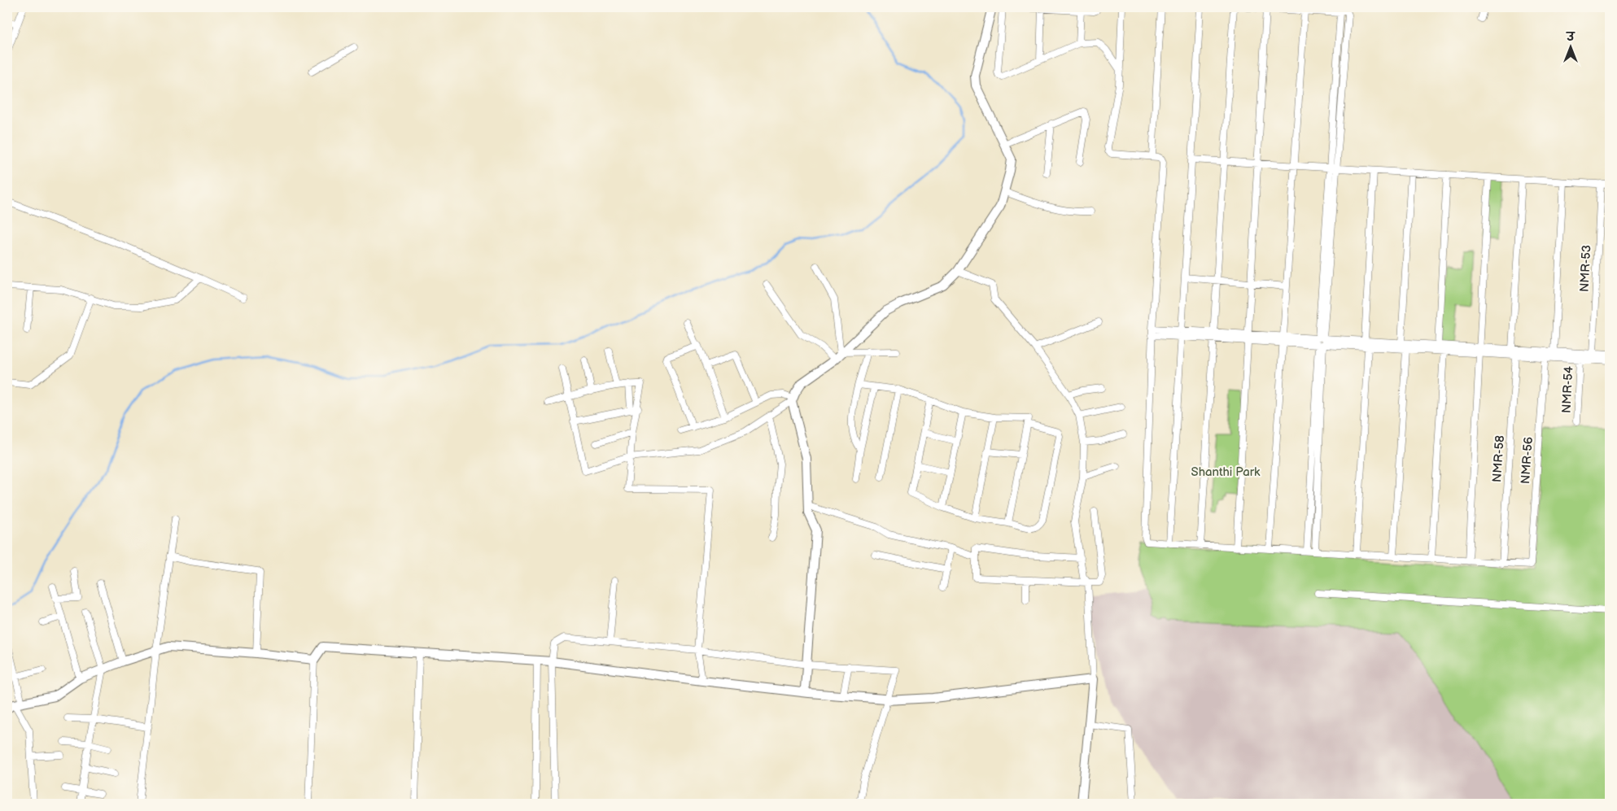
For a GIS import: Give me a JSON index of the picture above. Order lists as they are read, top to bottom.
{
  "streets": {
    "street": [
      "NMR-53",
      "NMR-54",
      "NMR-58",
      "NMR-56"
    ]
  },
  "crossings": [
    ["NMR-58", "NMR-56"]
  ],
  "parks": ["Shanthi Park"],
  "north": "top"
}
